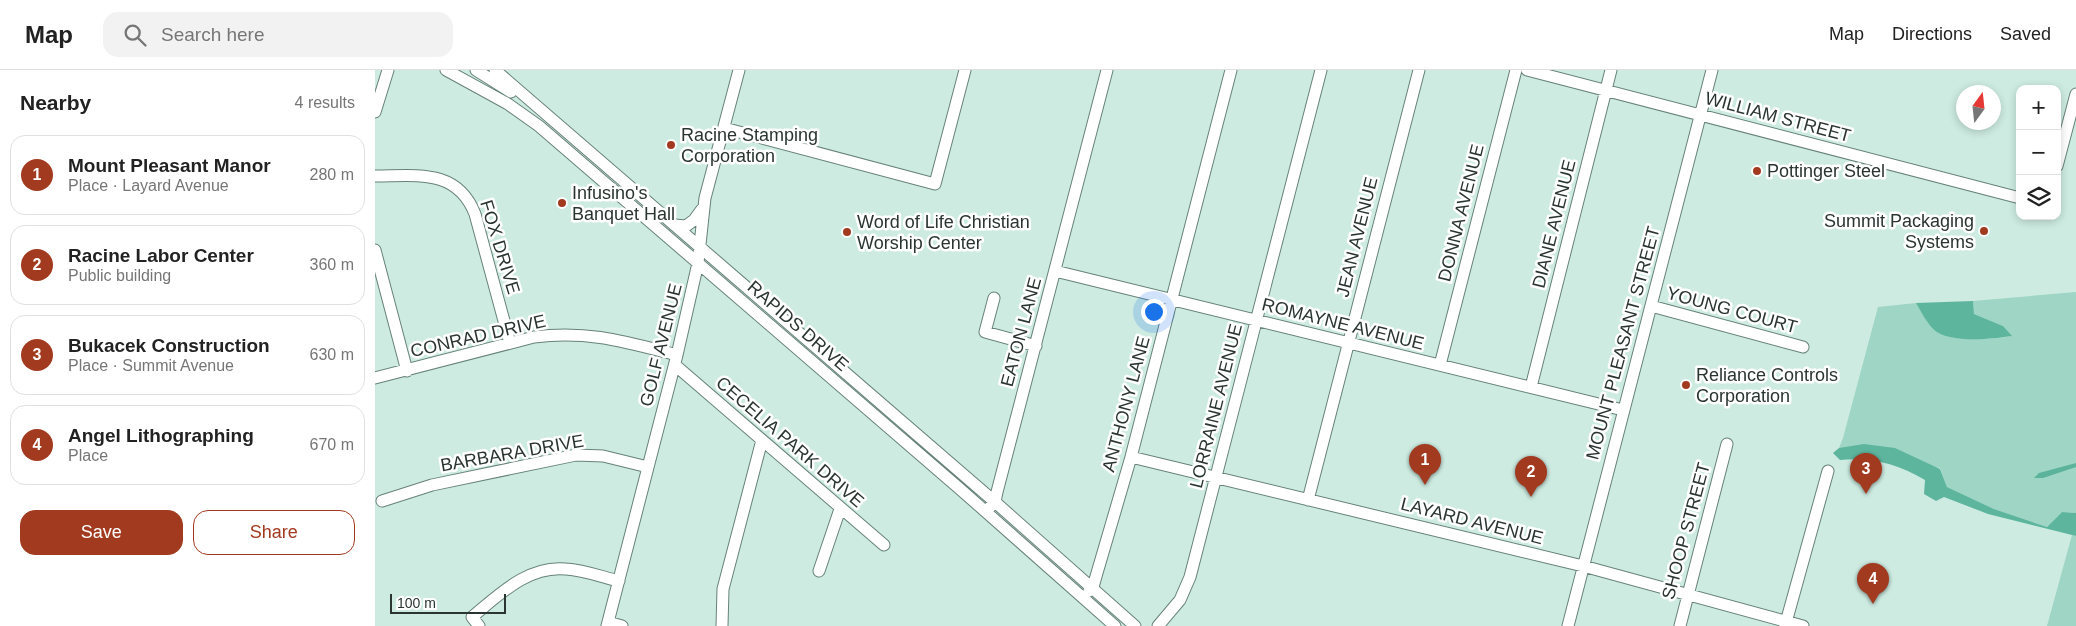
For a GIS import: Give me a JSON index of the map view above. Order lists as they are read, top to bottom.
{
  "streets": {
    "street": [
      "WILLIAM STREET",
      "DONNA AVENUE",
      "DIANE AVENUE",
      "JEAN AVENUE",
      "FOX DRIVE",
      "YOUNG COURT",
      "ROMAYNE AVENUE",
      "RAPIDS DRIVE",
      "EATON LANE",
      "CONRAD DRIVE",
      "MOUNT PLEASANT STREET",
      "GOLF AVENUE",
      "ANTHONY LANE",
      "LORRAINE AVENUE",
      "CECELIA PARK DRIVE",
      "BARBARA DRIVE",
      "LAYARD AVENUE",
      "SHOOP STREET"
    ]
  },
  "crossings": [
    ["WILLIAM STREET", "DIANE AVENUE"],
    ["WILLIAM STREET", "MOUNT PLEASANT STREET"],
    ["DONNA AVENUE", "ROMAYNE AVENUE"],
    ["DIANE AVENUE", "ROMAYNE AVENUE"],
    ["JEAN AVENUE", "ROMAYNE AVENUE"],
    ["JEAN AVENUE", "LAYARD AVENUE"],
    ["FOX DRIVE", "CONRAD DRIVE"],
    ["YOUNG COURT", "MOUNT PLEASANT STREET"],
    ["ROMAYNE AVENUE", "EATON LANE"],
    ["ROMAYNE AVENUE", "MOUNT PLEASANT STREET"],
    ["ROMAYNE AVENUE", "ANTHONY LANE"],
    ["ROMAYNE AVENUE", "LORRAINE AVENUE"],
    ["RAPIDS DRIVE", "EATON LANE"],
    ["RAPIDS DRIVE", "GOLF AVENUE"],
    ["RAPIDS DRIVE", "ANTHONY LANE"],
    ["CONRAD DRIVE", "GOLF AVENUE"],
    ["CONRAD DRIVE", "CECELIA PARK DRIVE"],
    ["MOUNT PLEASANT STREET", "LAYARD AVENUE"],
    ["GOLF AVENUE", "CECELIA PARK DRIVE"],
    ["GOLF AVENUE", "BARBARA DRIVE"],
    ["ANTHONY LANE", "LAYARD AVENUE"],
    ["LORRAINE AVENUE", "LAYARD AVENUE"],
    ["LAYARD AVENUE", "SHOOP STREET"]
  ],
  "places": [
    "Racine Stamping Corporation",
    "Pottinger Steel",
    "Infusino's Banquet Hall",
    "Summit Packaging Systems",
    "Word of Life Christian Worship Center",
    "Reliance Controls Corporation"
  ],
  "scale_bar": "100 m",
  "north": "top",
  "page": {
    "header": "Map",
    "search": "Search here",
    "nav": ["Map", "Directions", "Saved"],
    "heading": ["Nearby", "4 results"],
    "map_buttons": ["+", "−"],
    "list": [
      {
        "mark": "1",
        "name": "Mount Pleasant Manor",
        "note": "Place · Layard Avenue",
        "value": "280 m"
      },
      {
        "mark": "2",
        "name": "Racine Labor Center",
        "note": "Public building",
        "value": "360 m"
      },
      {
        "mark": "3",
        "name": "Bukacek Construction",
        "note": "Place · Summit Avenue",
        "value": "630 m"
      },
      {
        "mark": "4",
        "name": "Angel Lithographing",
        "note": "Place",
        "value": "670 m"
      }
    ],
    "pins": [
      "1",
      "3",
      "2",
      "4"
    ],
    "buttons": ["Save", "Share"],
    "scale": "100 m"
  }
}
